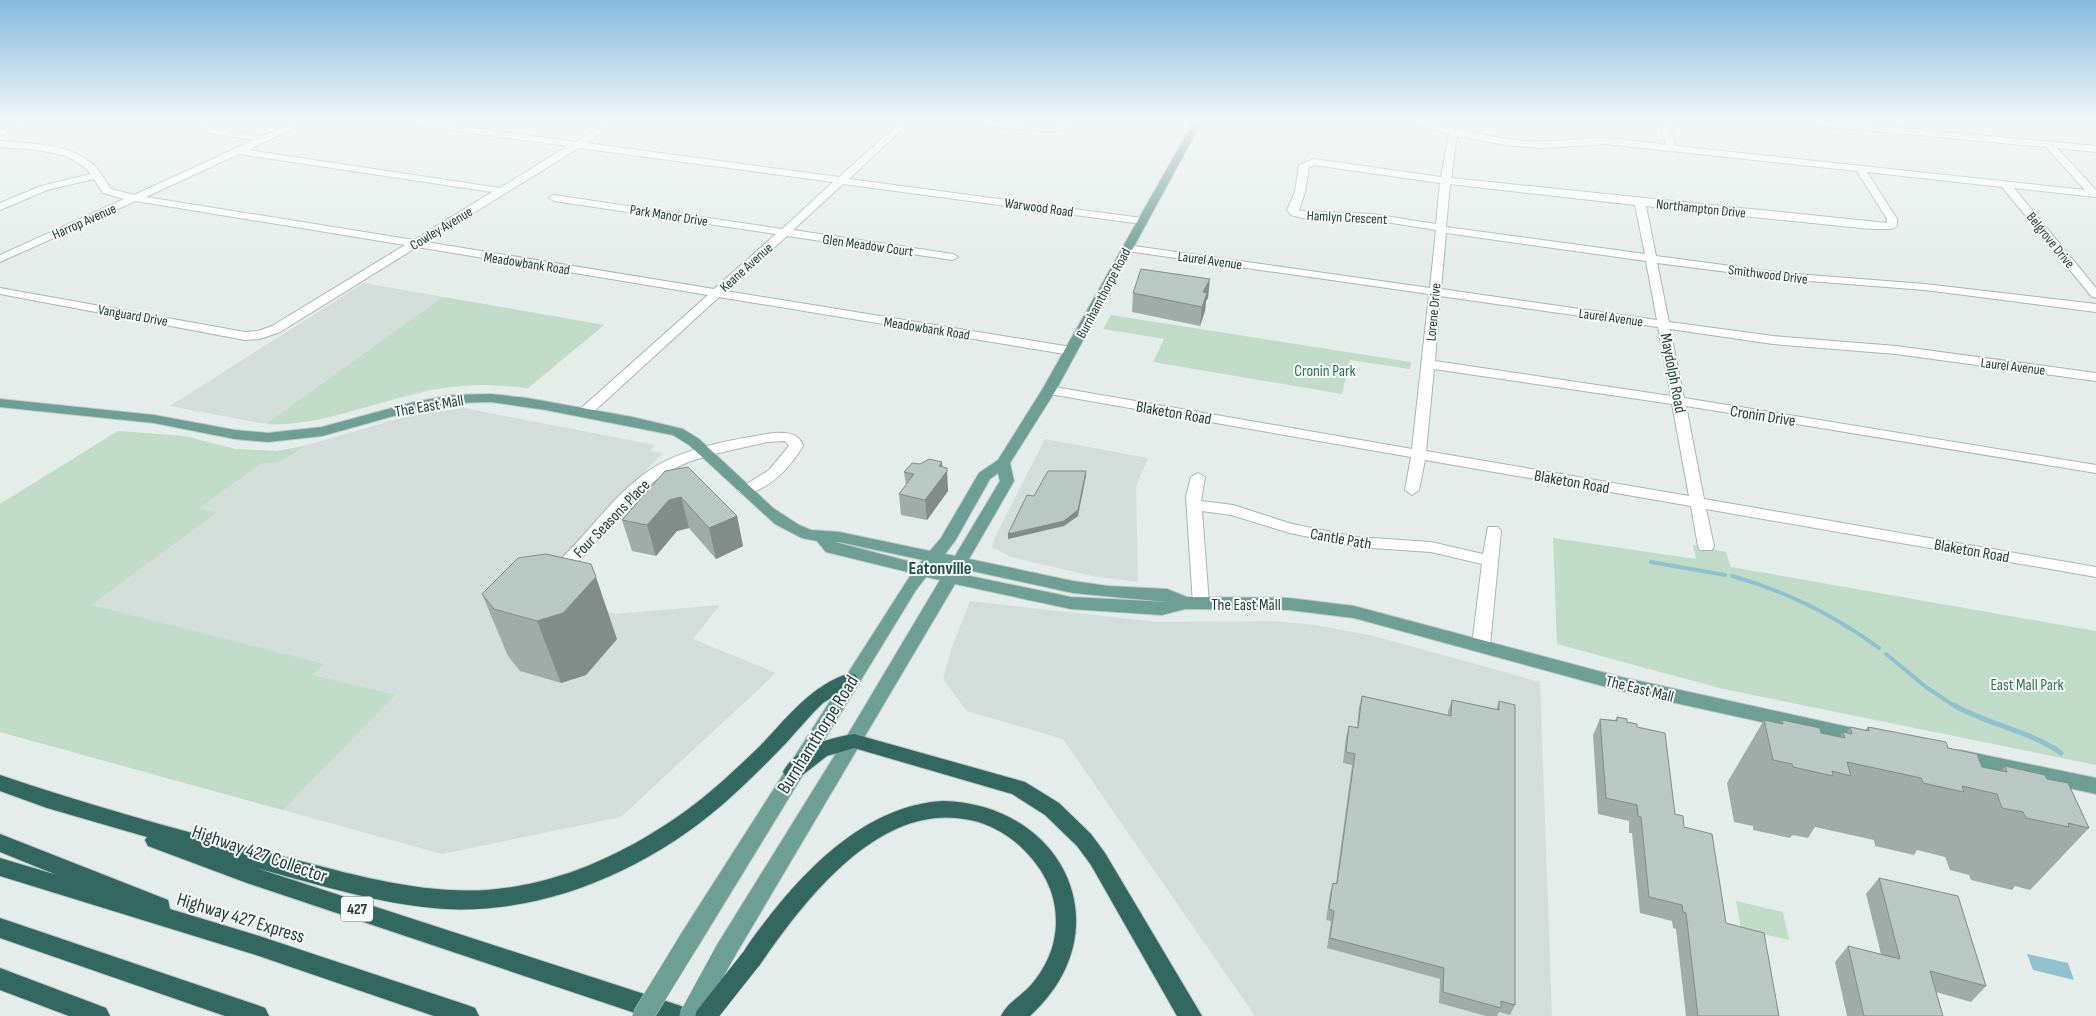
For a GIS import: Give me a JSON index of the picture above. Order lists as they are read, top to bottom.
{
  "streets": {
    "highway": ["Highway 427 Collector", "427", "Highway 427 Express"],
    "main road": ["Burnhamthorpe Road", "The East Mall"],
    "street": [
      "Warwood Road",
      "Northampton Drive",
      "Park Manor Drive",
      "Hamlyn Crescent",
      "Harrop Avenue",
      "Cowley Avenue",
      "Belgrove Drive",
      "Glen Meadow Court",
      "Laurel Avenue",
      "Meadowbank Road",
      "Keane Avenue",
      "Smithwood Drive",
      "Lorene Drive",
      "Vanguard Drive",
      "Maydolph Road",
      "Blaketon Road",
      "Cronin Drive",
      "Four Seasons Place",
      "Cantle Path"
    ]
  },
  "crossings": [
    ["Warwood Road", "Keane Avenue"],
    ["Warwood Road", "Burnhamthorpe Road"],
    ["Northampton Drive", "Hamlyn Crescent"],
    ["Northampton Drive", "Lorene Drive"],
    ["Northampton Drive", "Maydolph Road"],
    ["Park Manor Drive", "Glen Meadow Court"],
    ["Park Manor Drive", "Keane Avenue"],
    ["Hamlyn Crescent", "Smithwood Drive"],
    ["Hamlyn Crescent", "Lorene Drive"],
    ["Harrop Avenue", "Meadowbank Road"],
    ["Cowley Avenue", "Meadowbank Road"],
    ["Cowley Avenue", "Vanguard Drive"],
    ["Glen Meadow Court", "Keane Avenue"],
    ["Laurel Avenue", "Burnhamthorpe Road"],
    ["Laurel Avenue", "Lorene Drive"],
    ["Laurel Avenue", "Maydolph Road"],
    ["Meadowbank Road", "Keane Avenue"],
    ["Meadowbank Road", "Burnhamthorpe Road"],
    ["Keane Avenue", "The East Mall"],
    ["Smithwood Drive", "Lorene Drive"],
    ["Smithwood Drive", "Maydolph Road"],
    ["Burnhamthorpe Road", "The East Mall"],
    ["Burnhamthorpe Road", "Blaketon Road"],
    ["Burnhamthorpe Road", "Highway 427 Collector"],
    ["Lorene Drive", "Blaketon Road"],
    ["Lorene Drive", "Cronin Drive"],
    ["Maydolph Road", "Blaketon Road"],
    ["Maydolph Road", "Cronin Drive"],
    ["The East Mall", "Four Seasons Place"]
  ],
  "districts": ["Eatonville"],
  "parks": ["Cronin Park", "East Mall Park"]
}
